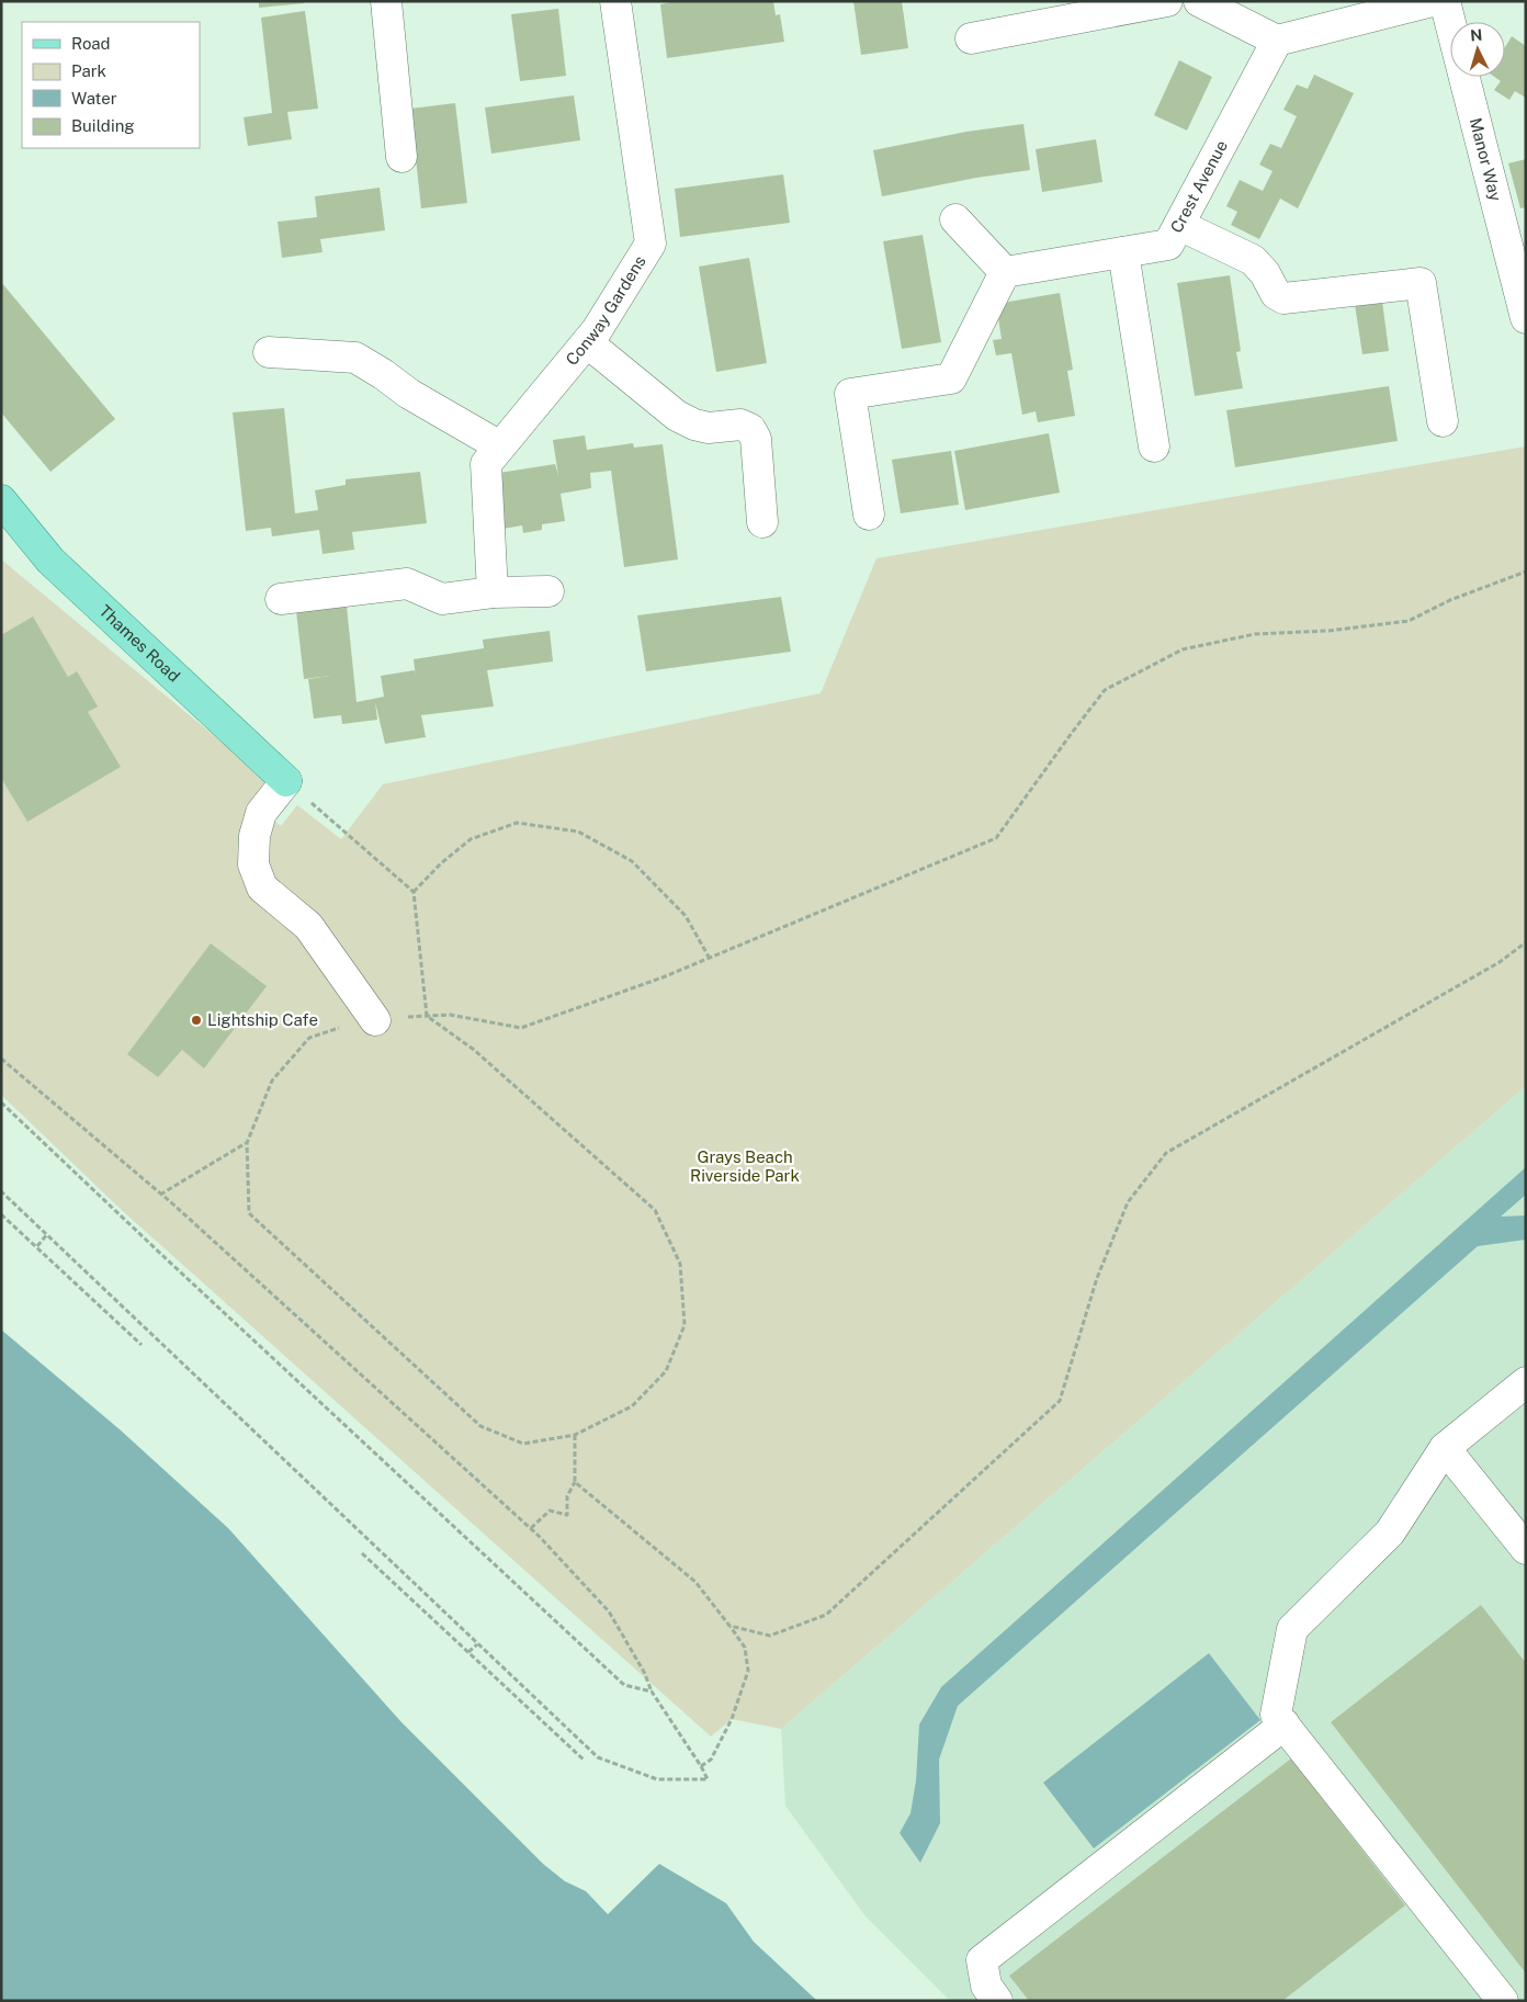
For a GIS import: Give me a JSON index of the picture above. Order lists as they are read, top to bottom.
{
  "streets": {
    "main road": ["Thames Road"],
    "street": ["Manor Way", "Crest Avenue", "Conway Gardens"]
  },
  "parks": ["Grays Beach Riverside Park"],
  "places": ["Lightship Cafe"],
  "legend": [
    "Road",
    "Park",
    "Water",
    "Building"
  ],
  "north": "top"
}
